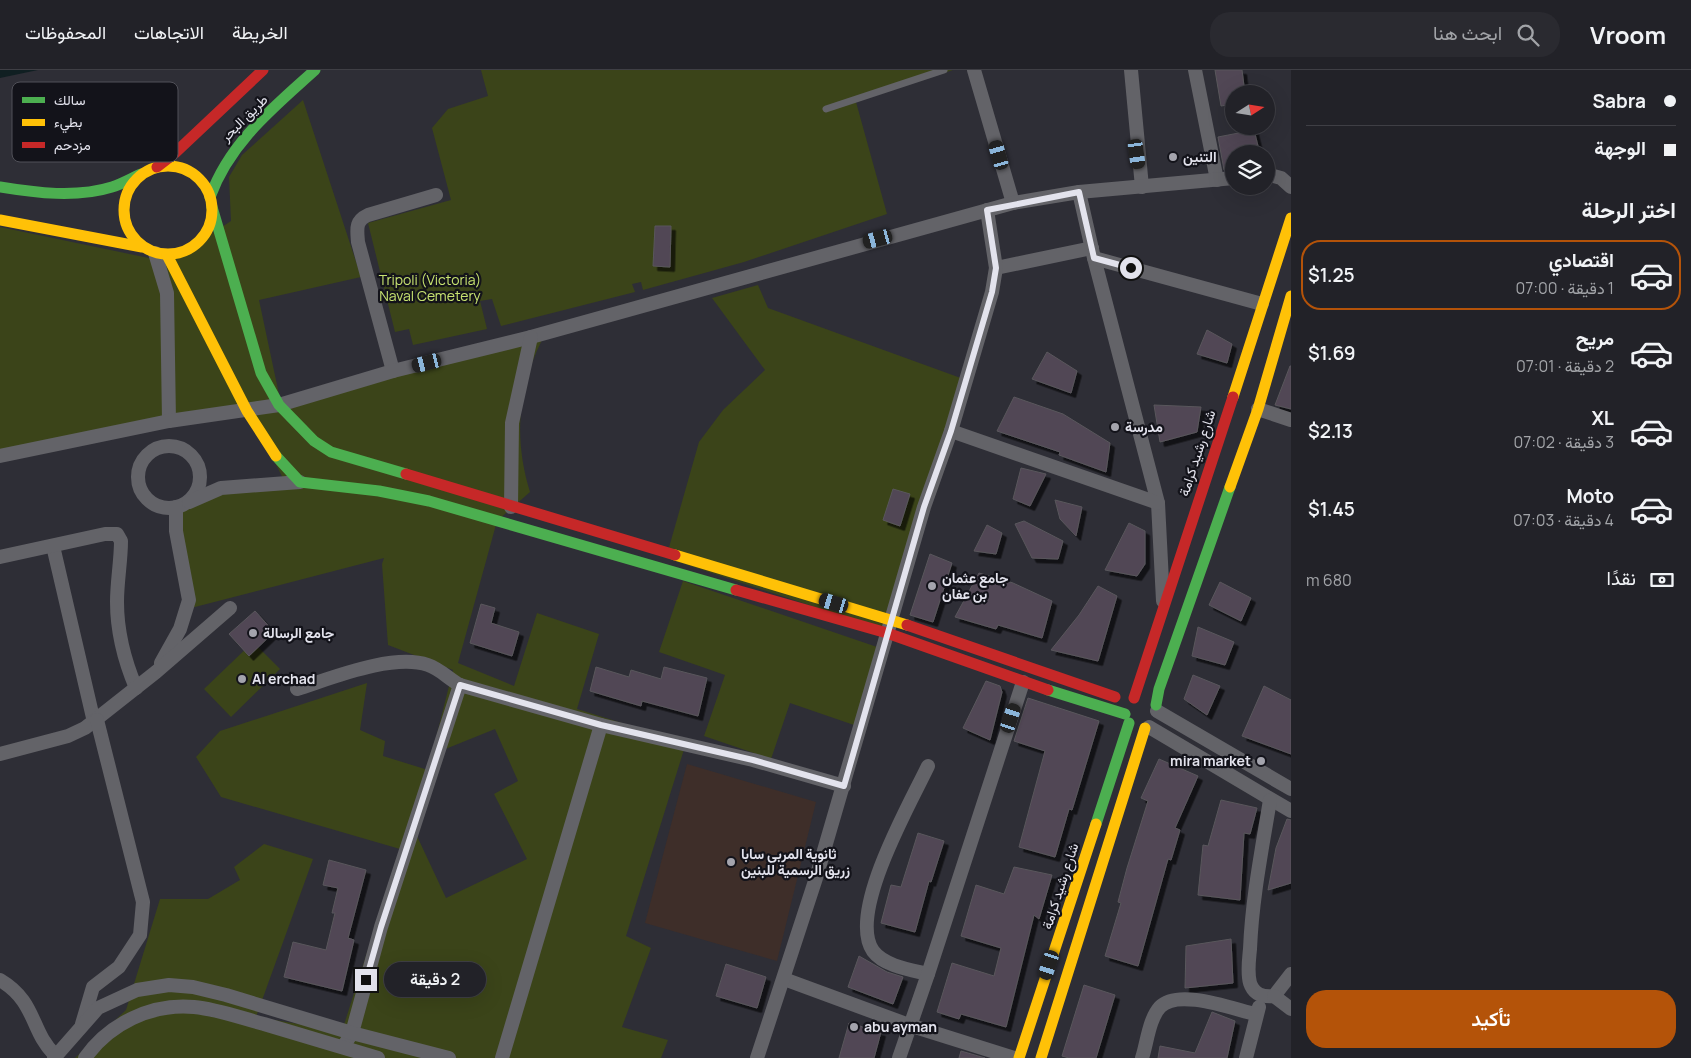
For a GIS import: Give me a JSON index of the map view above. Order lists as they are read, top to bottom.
{
  "streets": {
    "main road": ["طريق البحر", "شارع رشيد كرامة"]
  },
  "parks": ["Tripoli (Victoria) Naval Cemetery"],
  "places": [
    "التنين",
    "مدرسة",
    "جامع عثمان بن عفان",
    "جامع الرسالة",
    "Al erchad",
    "mira market",
    "ثانوية المربي سابا زريق الرسمية للبنين",
    "abu ayman"
  ],
  "legend": ["سالك", "بطيء", "مزدحم"],
  "north": "right",
  "page": {
    "header": "Vroom",
    "search": "ابحث هنا",
    "nav": ["الخريطة", "الاتجاهات", "المحفوظات"],
    "banner": ["Sabra", "الوجهة"],
    "heading": "اختر الرحلة",
    "list": [
      {
        "name": "اقتصادي",
        "note": "1 دقيقة · 07:00",
        "value": "$1.25"
      },
      {
        "name": "مريح",
        "note": "2 دقيقة · 07:01",
        "value": "$1.69"
      },
      {
        "name": "XL",
        "note": "3 دقيقة · 07:02",
        "value": "$2.13"
      },
      {
        "name": "Moto",
        "note": "4 دقيقة · 07:03",
        "value": "$1.45"
      }
    ],
    "pay": ["نقدًا", "680 m"],
    "bubble": "2 دقيقة",
    "buttons": "تأكيد"
  }
}
